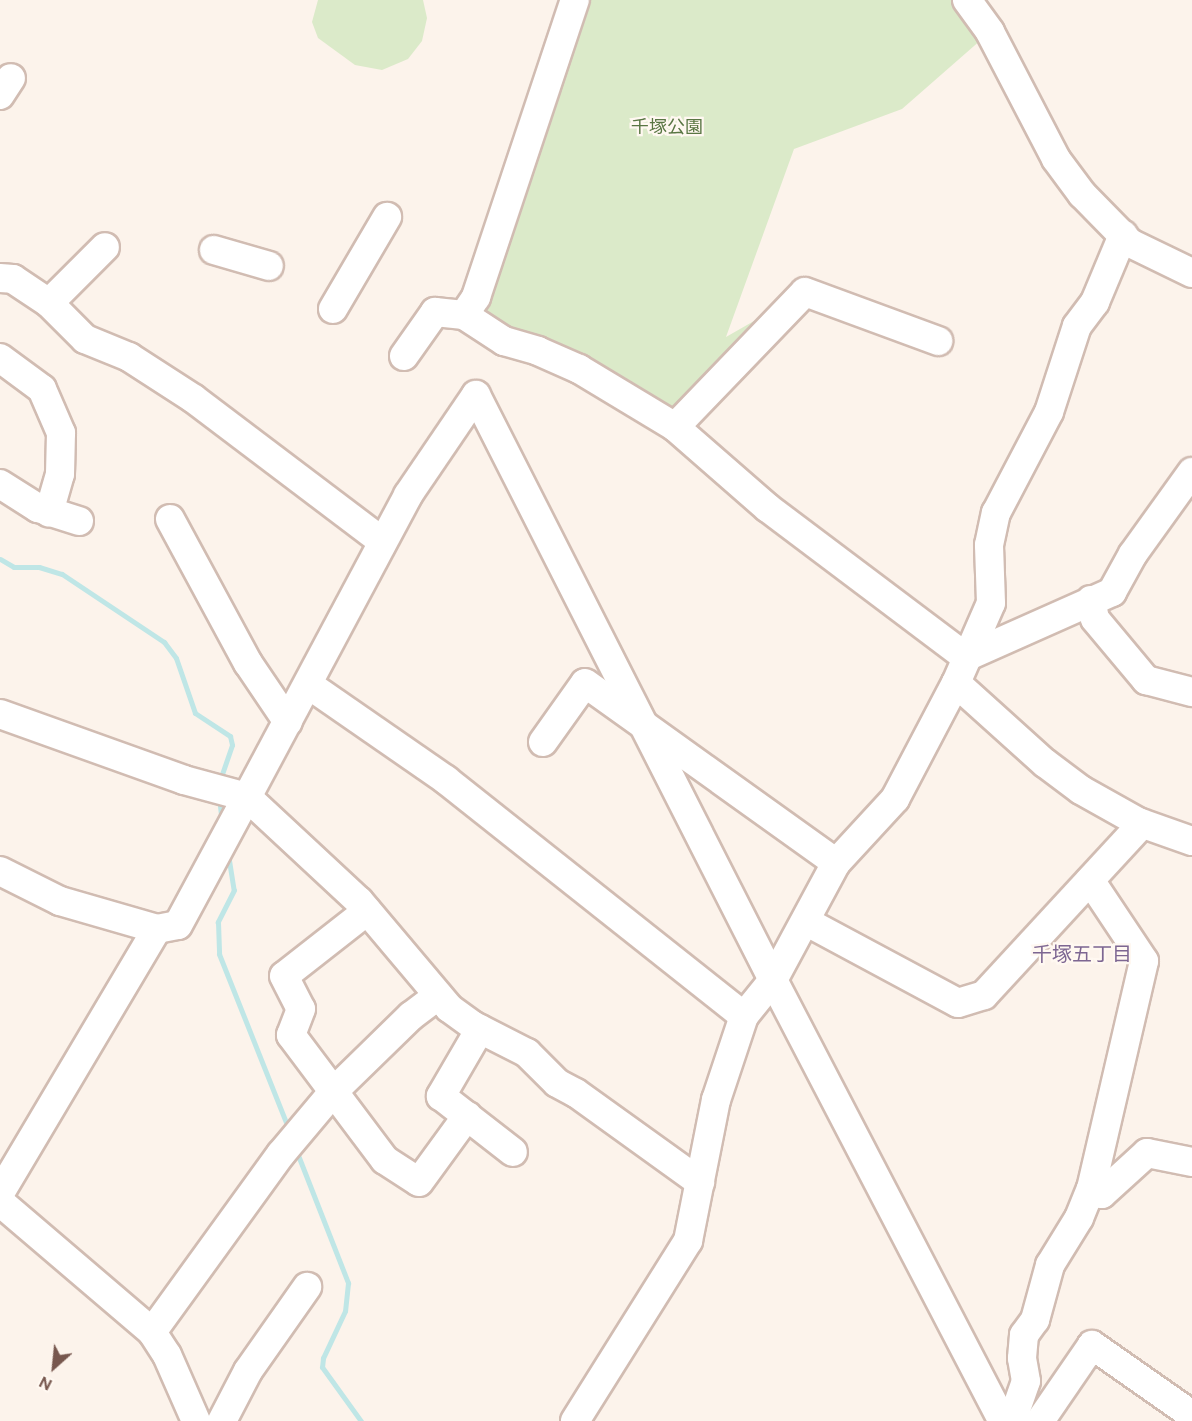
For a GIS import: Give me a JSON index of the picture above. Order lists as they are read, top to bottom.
{
  "districts": ["千塚五丁目"],
  "parks": ["千塚公園"],
  "north": "bottom left"
}
